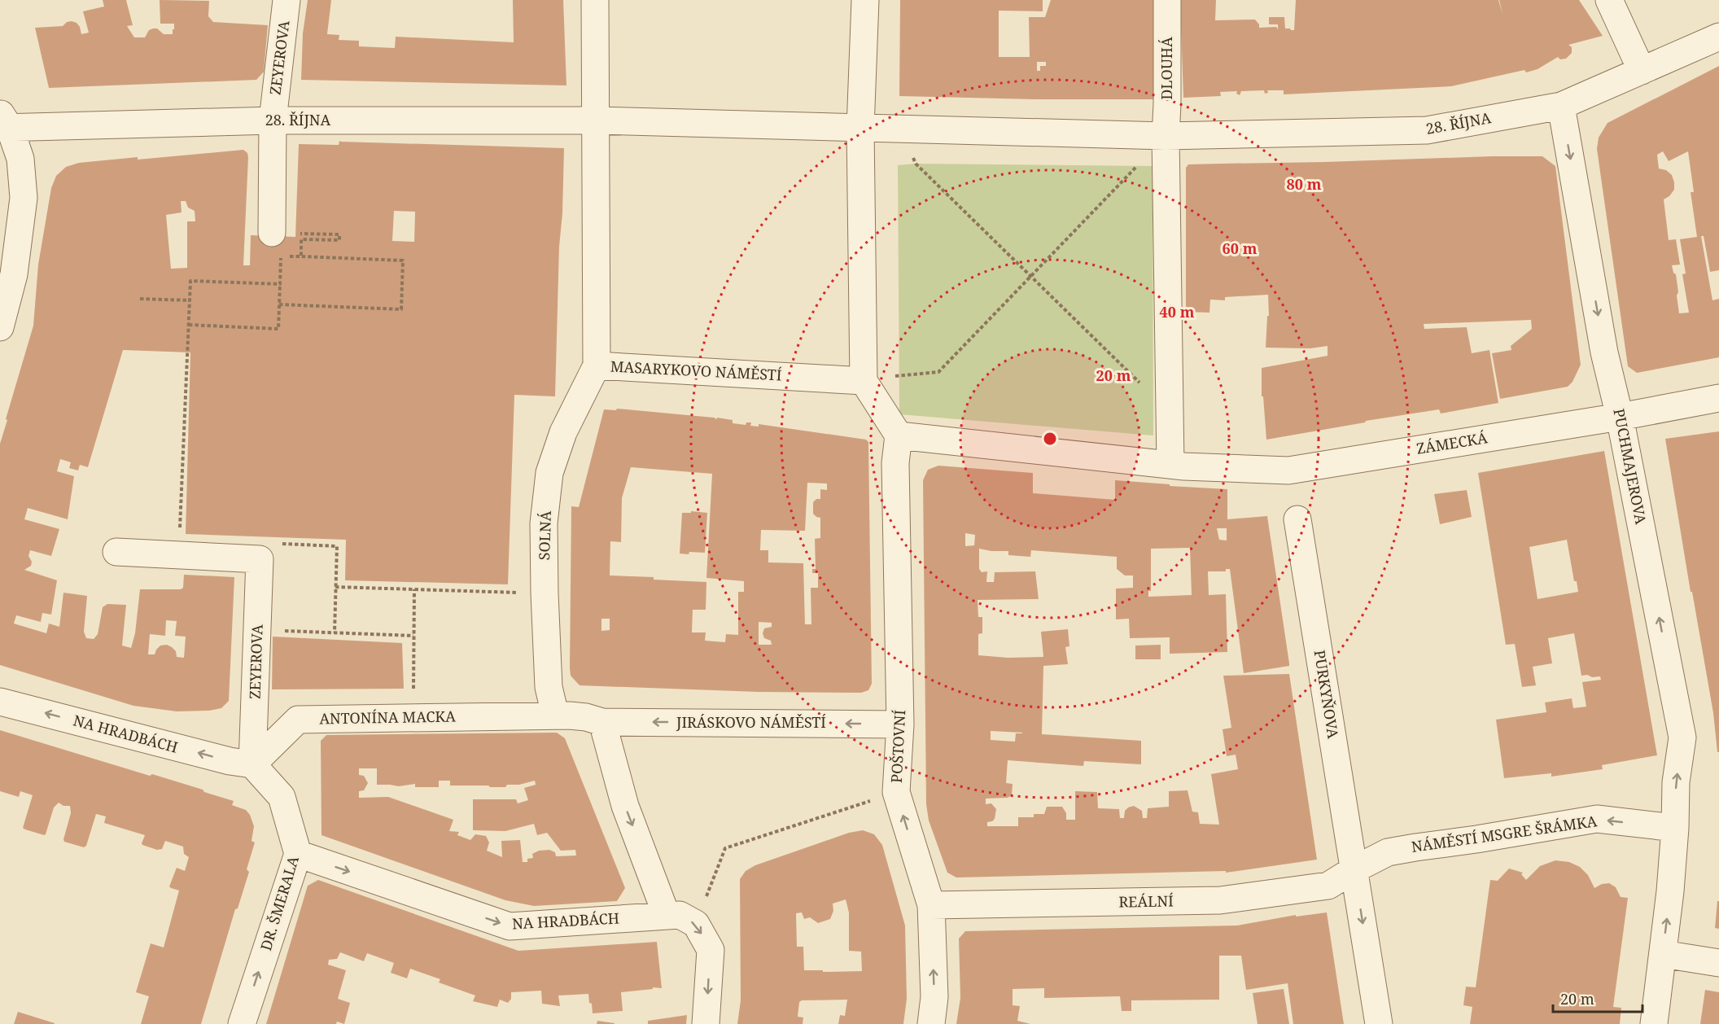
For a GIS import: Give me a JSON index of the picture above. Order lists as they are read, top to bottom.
{
  "streets": {
    "street": [
      "ZEYEROVA",
      "DLOUHÁ",
      "28. ŘÍJNA",
      "MASARYKOVO NÁMĚSTÍ",
      "ZÁMECKÁ",
      "PUCHMAJEROVA",
      "SOLNÁ",
      "PURKYŇOVA",
      "ANTONÍNA MACKA",
      "JIRÁSKOVO NÁMĚSTÍ",
      "NA HRADBÁCH",
      "POŠTOVNÍ",
      "NÁMĚSTÍ MSGRE ŠRÁMKA",
      "REÁLNÍ",
      "DR. ŠMERALA"
    ]
  },
  "crossings": [
    ["ZEYEROVA", "28. ŘÍJNA"],
    ["ZEYEROVA", "ANTONÍNA MACKA"],
    ["ZEYEROVA", "NA HRADBÁCH"],
    ["ZEYEROVA", "DR. ŠMERALA"],
    ["DLOUHÁ", "28. ŘÍJNA"],
    ["28. ŘÍJNA", "MASARYKOVO NÁMĚSTÍ"],
    ["28. ŘÍJNA", "PUCHMAJEROVA"],
    ["MASARYKOVO NÁMĚSTÍ", "SOLNÁ"],
    ["ZÁMECKÁ", "PUCHMAJEROVA"],
    ["PUCHMAJEROVA", "NÁMĚSTÍ MSGRE ŠRÁMKA"],
    ["SOLNÁ", "ANTONÍNA MACKA"],
    ["SOLNÁ", "JIRÁSKOVO NÁMĚSTÍ"],
    ["PURKYŇOVA", "NÁMĚSTÍ MSGRE ŠRÁMKA"],
    ["PURKYŇOVA", "REÁLNÍ"],
    ["ANTONÍNA MACKA", "JIRÁSKOVO NÁMĚSTÍ"],
    ["ANTONÍNA MACKA", "NA HRADBÁCH"],
    ["ANTONÍNA MACKA", "DR. ŠMERALA"],
    ["JIRÁSKOVO NÁMĚSTÍ", "POŠTOVNÍ"],
    ["NA HRADBÁCH", "DR. ŠMERALA"],
    ["POŠTOVNÍ", "REÁLNÍ"],
    ["NÁMĚSTÍ MSGRE ŠRÁMKA", "REÁLNÍ"]
  ],
  "one_way": ["JIRÁSKOVO NÁMĚSTÍ", "NÁMĚSTÍ MSGRE ŠRÁMKA", "DR. ŠMERALA"],
  "scale_bar": "20 m",
  "rings": [
    "80 m",
    "60 m",
    "40 m",
    "20 m"
  ]
}
